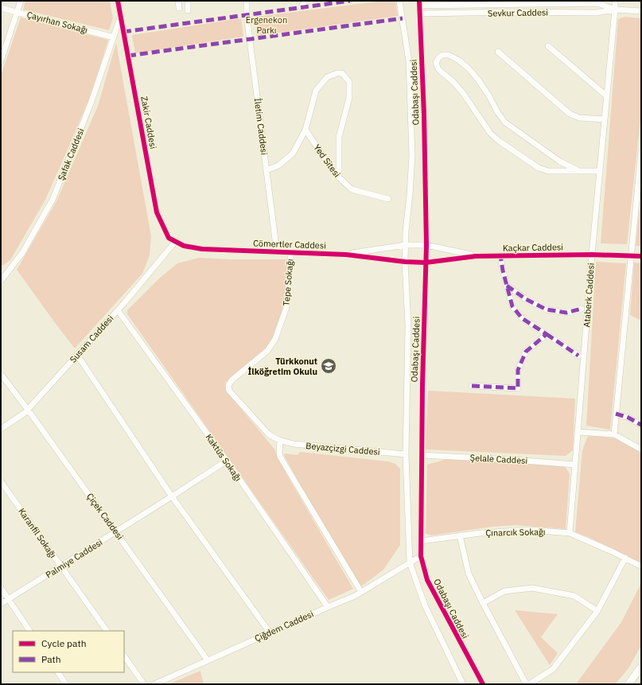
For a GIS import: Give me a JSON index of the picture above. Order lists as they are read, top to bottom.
{
  "streets": {
    "street": [
      "Sevkur Caddesi",
      "Çayırhan Sokağı",
      "Odabaşı Caddesi",
      "Zakir Caddesi",
      "İletim Caddesi",
      "Şafak Caddesi",
      "Yed Sitesi",
      "Cömertler Caddesi",
      "Kaçkar Caddesi",
      "Tepe Sokağı",
      "Ataberk Caddesi",
      "Susam Caddesi",
      "Beyazçizgi Caddesi",
      "Kaktüs Sokağı",
      "Şelale Caddesi",
      "Çiçek Caddesi",
      "Çınarcık Sokağı",
      "Karanfil Sokağı",
      "Palmiye Caddesi",
      "Çiğdem Caddesi"
    ]
  },
  "crossings": [
    ["Sevkur Caddesi", "Odabaşı Caddesi"],
    ["Sevkur Caddesi", "Ataberk Caddesi"],
    ["Çayırhan Sokağı", "Şafak Caddesi"],
    ["Odabaşı Caddesi", "Cömertler Caddesi"],
    ["Odabaşı Caddesi", "Kaçkar Caddesi"],
    ["Odabaşı Caddesi", "Beyazçizgi Caddesi"],
    ["Odabaşı Caddesi", "Şelale Caddesi"],
    ["Odabaşı Caddesi", "Çınarcık Sokağı"],
    ["Odabaşı Caddesi", "Çiğdem Caddesi"],
    ["Zakir Caddesi", "Şafak Caddesi"],
    ["Zakir Caddesi", "Cömertler Caddesi"],
    ["Zakir Caddesi", "Susam Caddesi"],
    ["İletim Caddesi", "Cömertler Caddesi"],
    ["Cömertler Caddesi", "Kaçkar Caddesi"],
    ["Cömertler Caddesi", "Tepe Sokağı"],
    ["Cömertler Caddesi", "Susam Caddesi"],
    ["Kaçkar Caddesi", "Ataberk Caddesi"],
    ["Tepe Sokağı", "Beyazçizgi Caddesi"],
    ["Ataberk Caddesi", "Şelale Caddesi"],
    ["Ataberk Caddesi", "Çınarcık Sokağı"],
    ["Susam Caddesi", "Kaktüs Sokağı"],
    ["Susam Caddesi", "Çiçek Caddesi"],
    ["Kaktüs Sokağı", "Palmiye Caddesi"],
    ["Kaktüs Sokağı", "Çiğdem Caddesi"],
    ["Çiçek Caddesi", "Palmiye Caddesi"],
    ["Çiçek Caddesi", "Çiğdem Caddesi"],
    ["Karanfil Sokağı", "Palmiye Caddesi"]
  ],
  "parks": ["Ergenekon Parkı"],
  "places": {
    "school or university": ["Türkkonut İlköğretim Okulu"]
  },
  "legend": ["Cycle path", "Path"]
}
